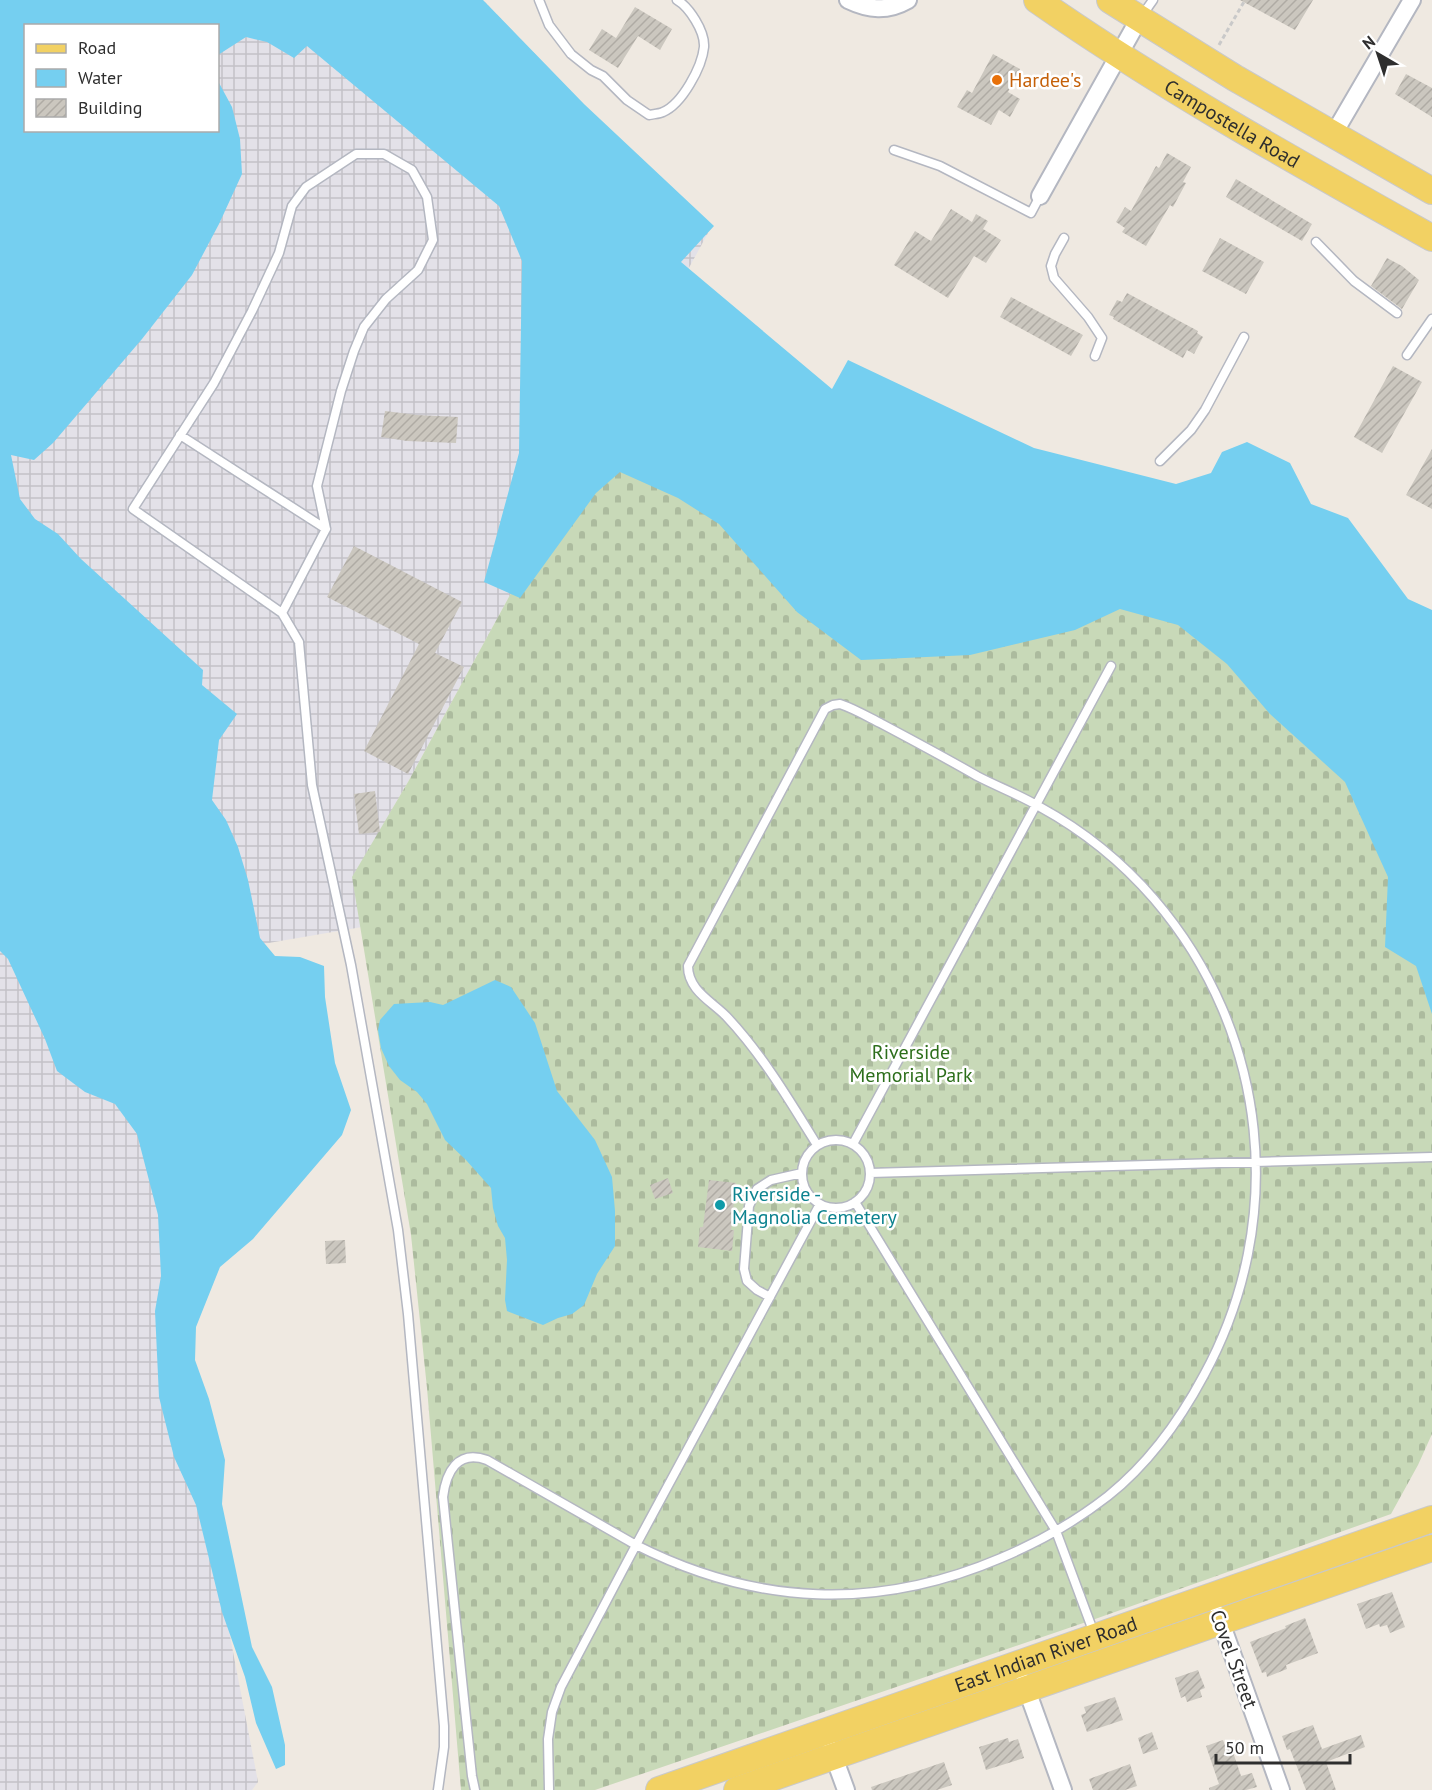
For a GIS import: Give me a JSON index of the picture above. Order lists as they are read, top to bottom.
{
  "streets": {
    "main road": ["Campostella Road", "East Indian River Road"],
    "street": ["Covel Street"]
  },
  "crossings": [
    ["East Indian River Road", "Covel Street"]
  ],
  "parks": ["Riverside Memorial Park"],
  "places": ["Hardee's", "Riverside - Magnolia Cemetery"],
  "legend": ["Road", "Water", "Building"],
  "scale_bar": "50 m",
  "north": "top left"
}
